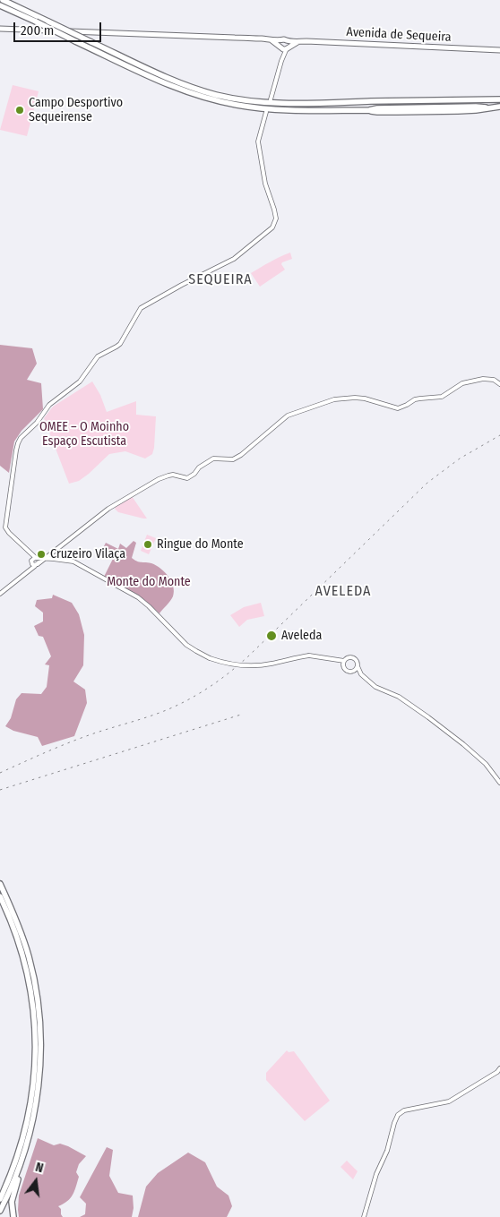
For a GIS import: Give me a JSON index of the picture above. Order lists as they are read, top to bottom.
{
  "streets": {
    "main road": ["Avenida de Sequeira"]
  },
  "districts": ["SEQUEIRA", "AVELEDA"],
  "parks": ["OMEE – O Moinho Espaço Escutista", "Monte do Monte"],
  "places": [
    "Campo Desportivo Sequeirense",
    "Ringue do Monte",
    "Cruzeiro Vilaça",
    "Aveleda"
  ],
  "scale_bar": "200 m",
  "north": "top"
}
